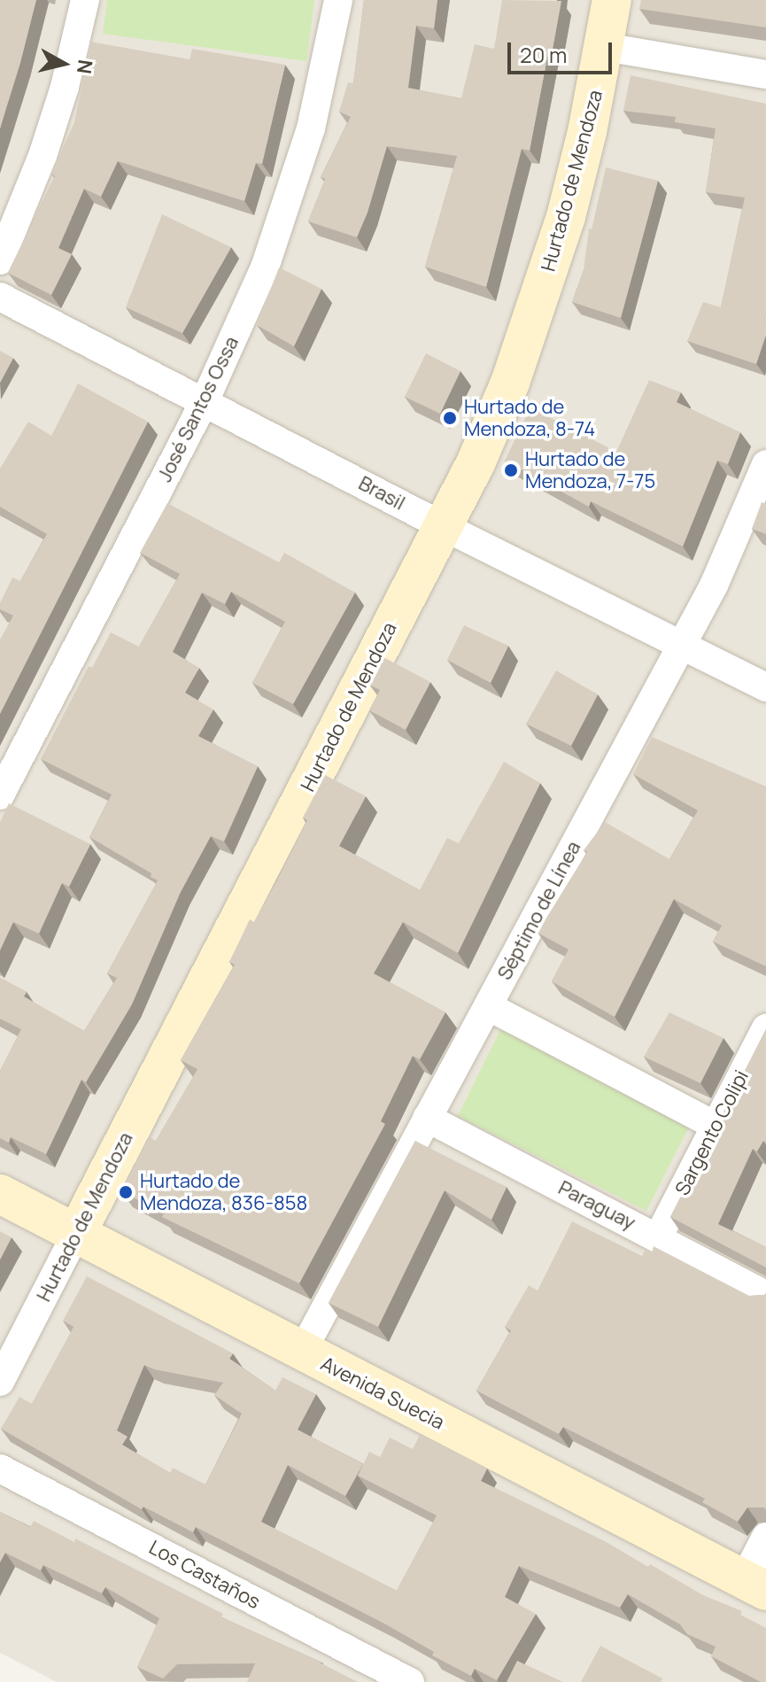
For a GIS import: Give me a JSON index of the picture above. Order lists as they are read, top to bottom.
{
  "streets": {
    "main road": ["Hurtado de Mendoza", "Avenida Suecia"],
    "street": [
      "José Santos Ossa",
      "Brasil",
      "Séptimo de Línea",
      "Sargento Colipi",
      "Paraguay",
      "Los Castaños"
    ]
  },
  "crossings": [
    ["Hurtado de Mendoza", "Brasil"],
    ["Hurtado de Mendoza", "Avenida Suecia"],
    ["José Santos Ossa", "Brasil"],
    ["Brasil", "Séptimo de Línea"],
    ["Séptimo de Línea", "Paraguay"],
    ["Séptimo de Línea", "Avenida Suecia"],
    ["Sargento Colipi", "Paraguay"]
  ],
  "places": ["Hurtado de Mendoza, 8-74", "Hurtado de Mendoza, 7-75", "Hurtado de Mendoza, 836-858"],
  "scale_bar": "20 m",
  "north": "right"
}
